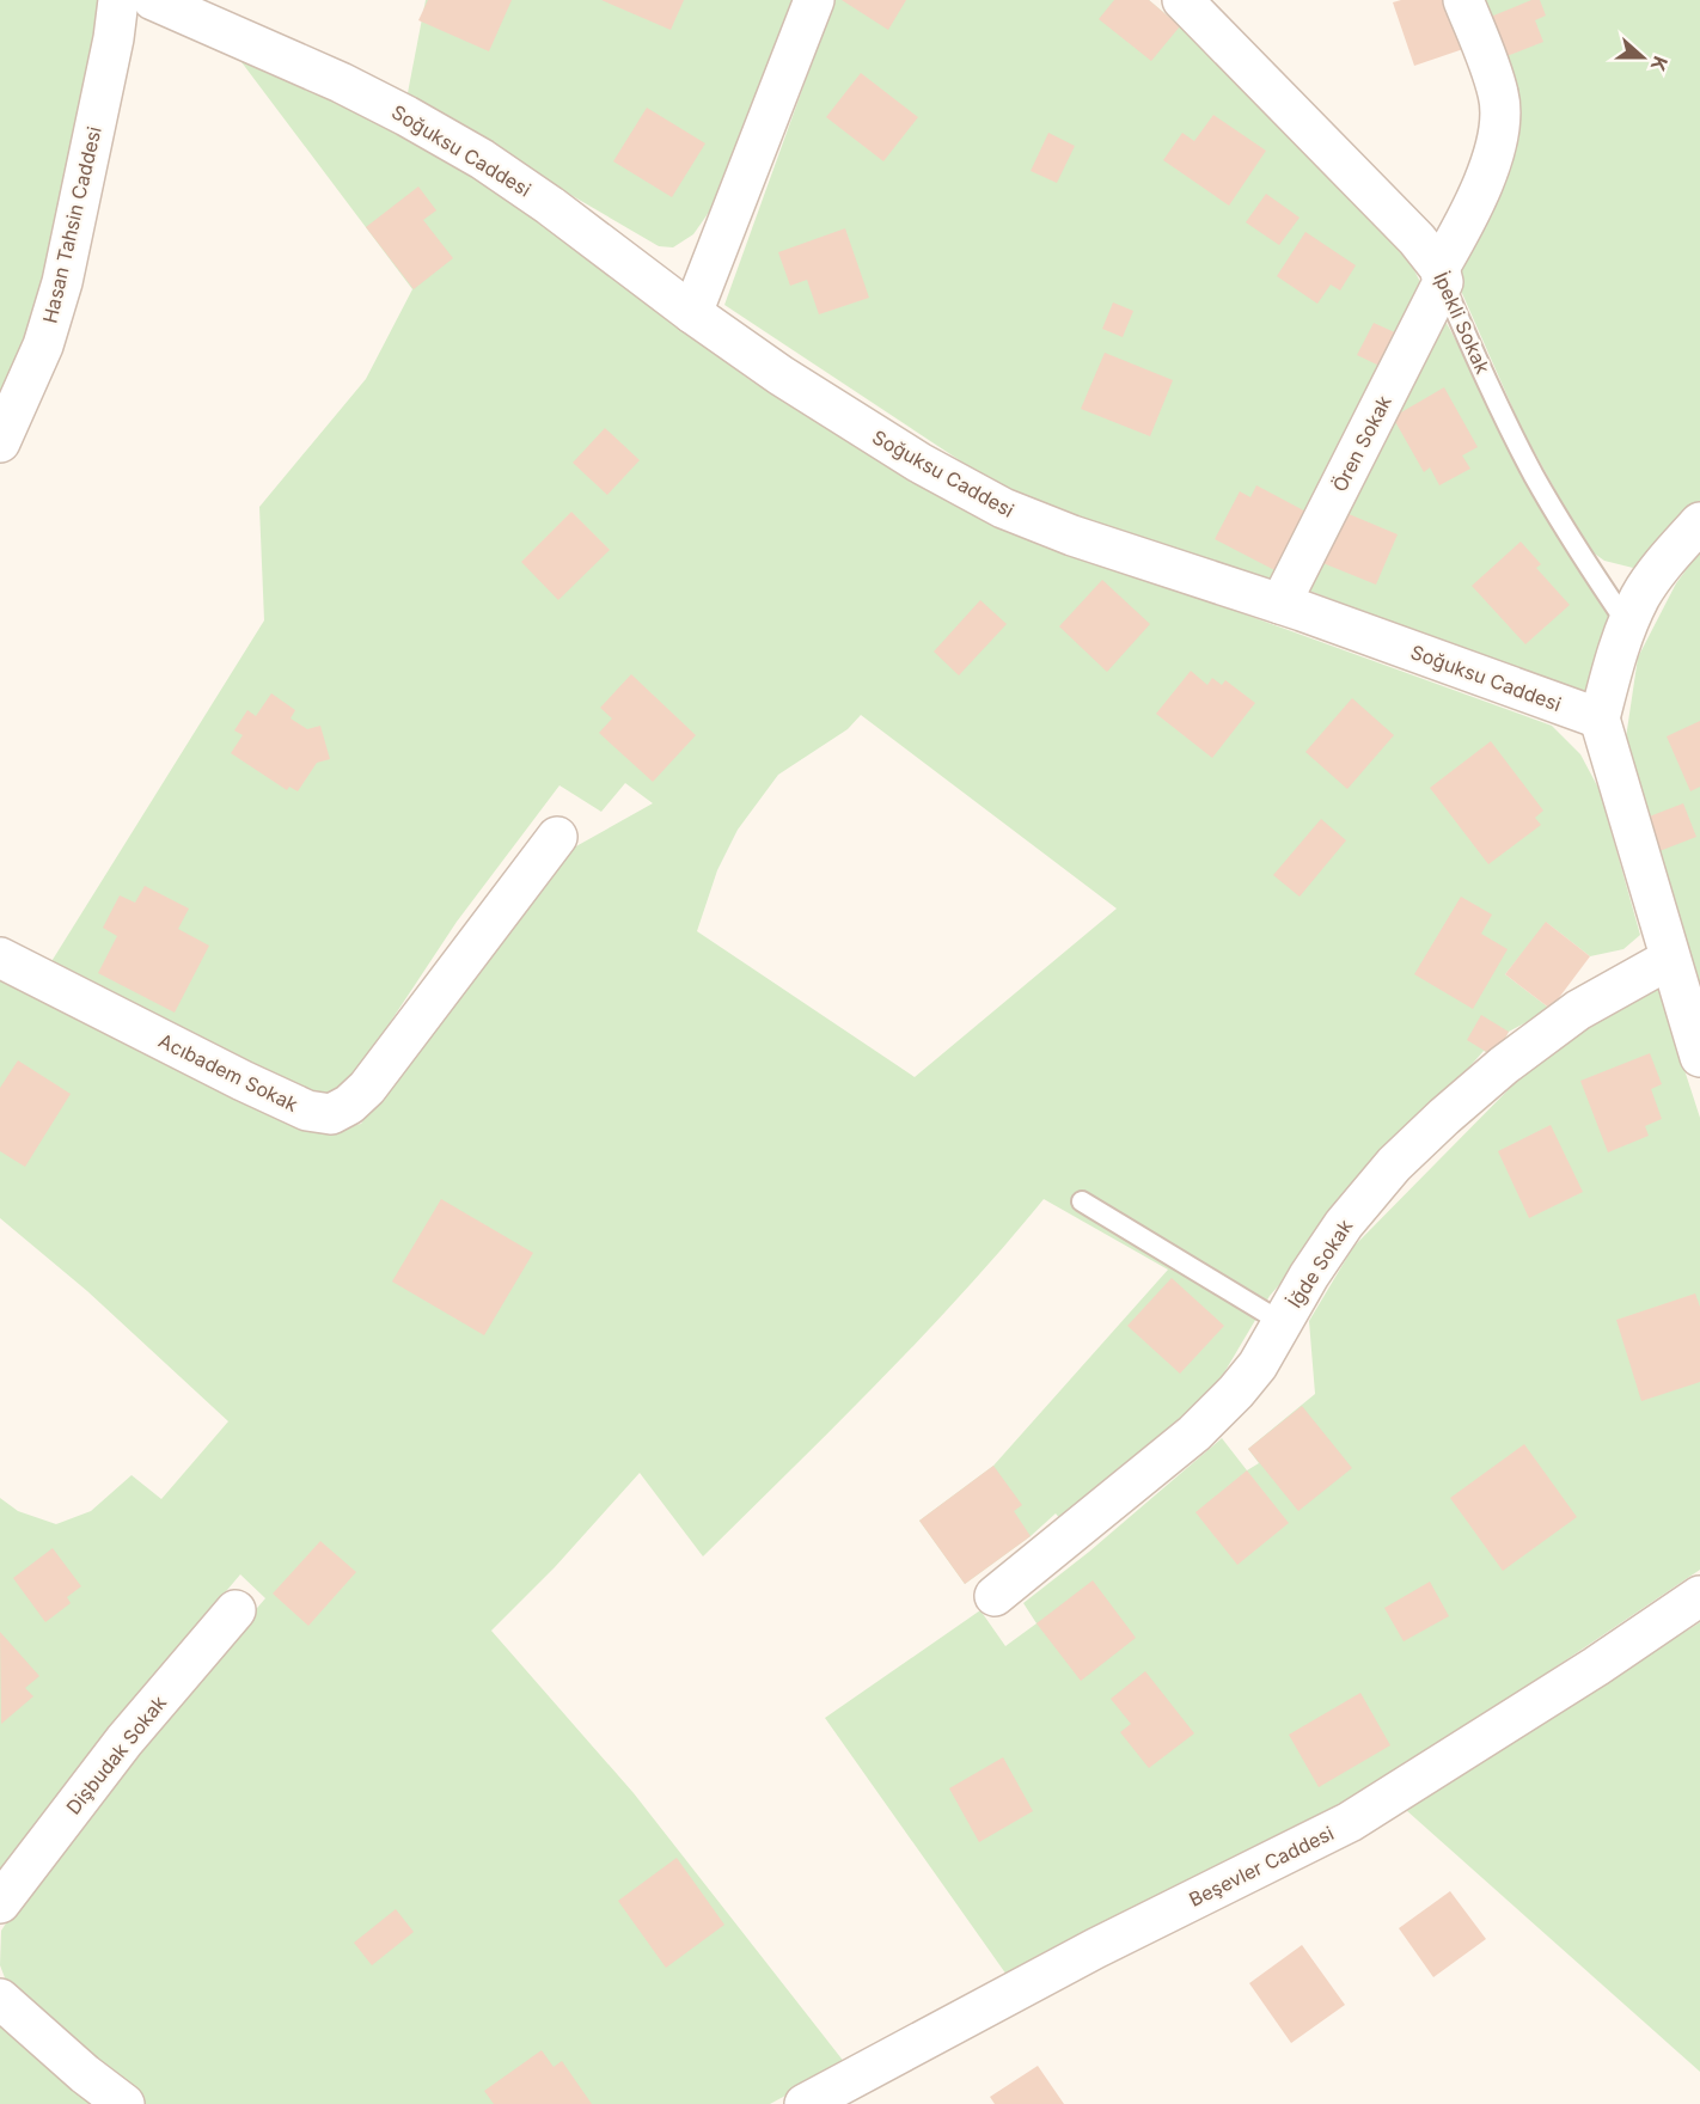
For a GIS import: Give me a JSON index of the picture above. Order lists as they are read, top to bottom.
{
  "streets": {
    "street": [
      "Soğuksu Caddesi",
      "Hasan Tahsin Caddesi",
      "İpekli Sokak",
      "Ören Sokak",
      "Acıbadem Sokak",
      "İğde Sokak",
      "Dişbudak Sokak",
      "Beşevler Caddesi"
    ]
  },
  "crossings": [
    ["Soğuksu Caddesi", "Ören Sokak"],
    ["İpekli Sokak", "Ören Sokak"]
  ],
  "north": "right"
}
